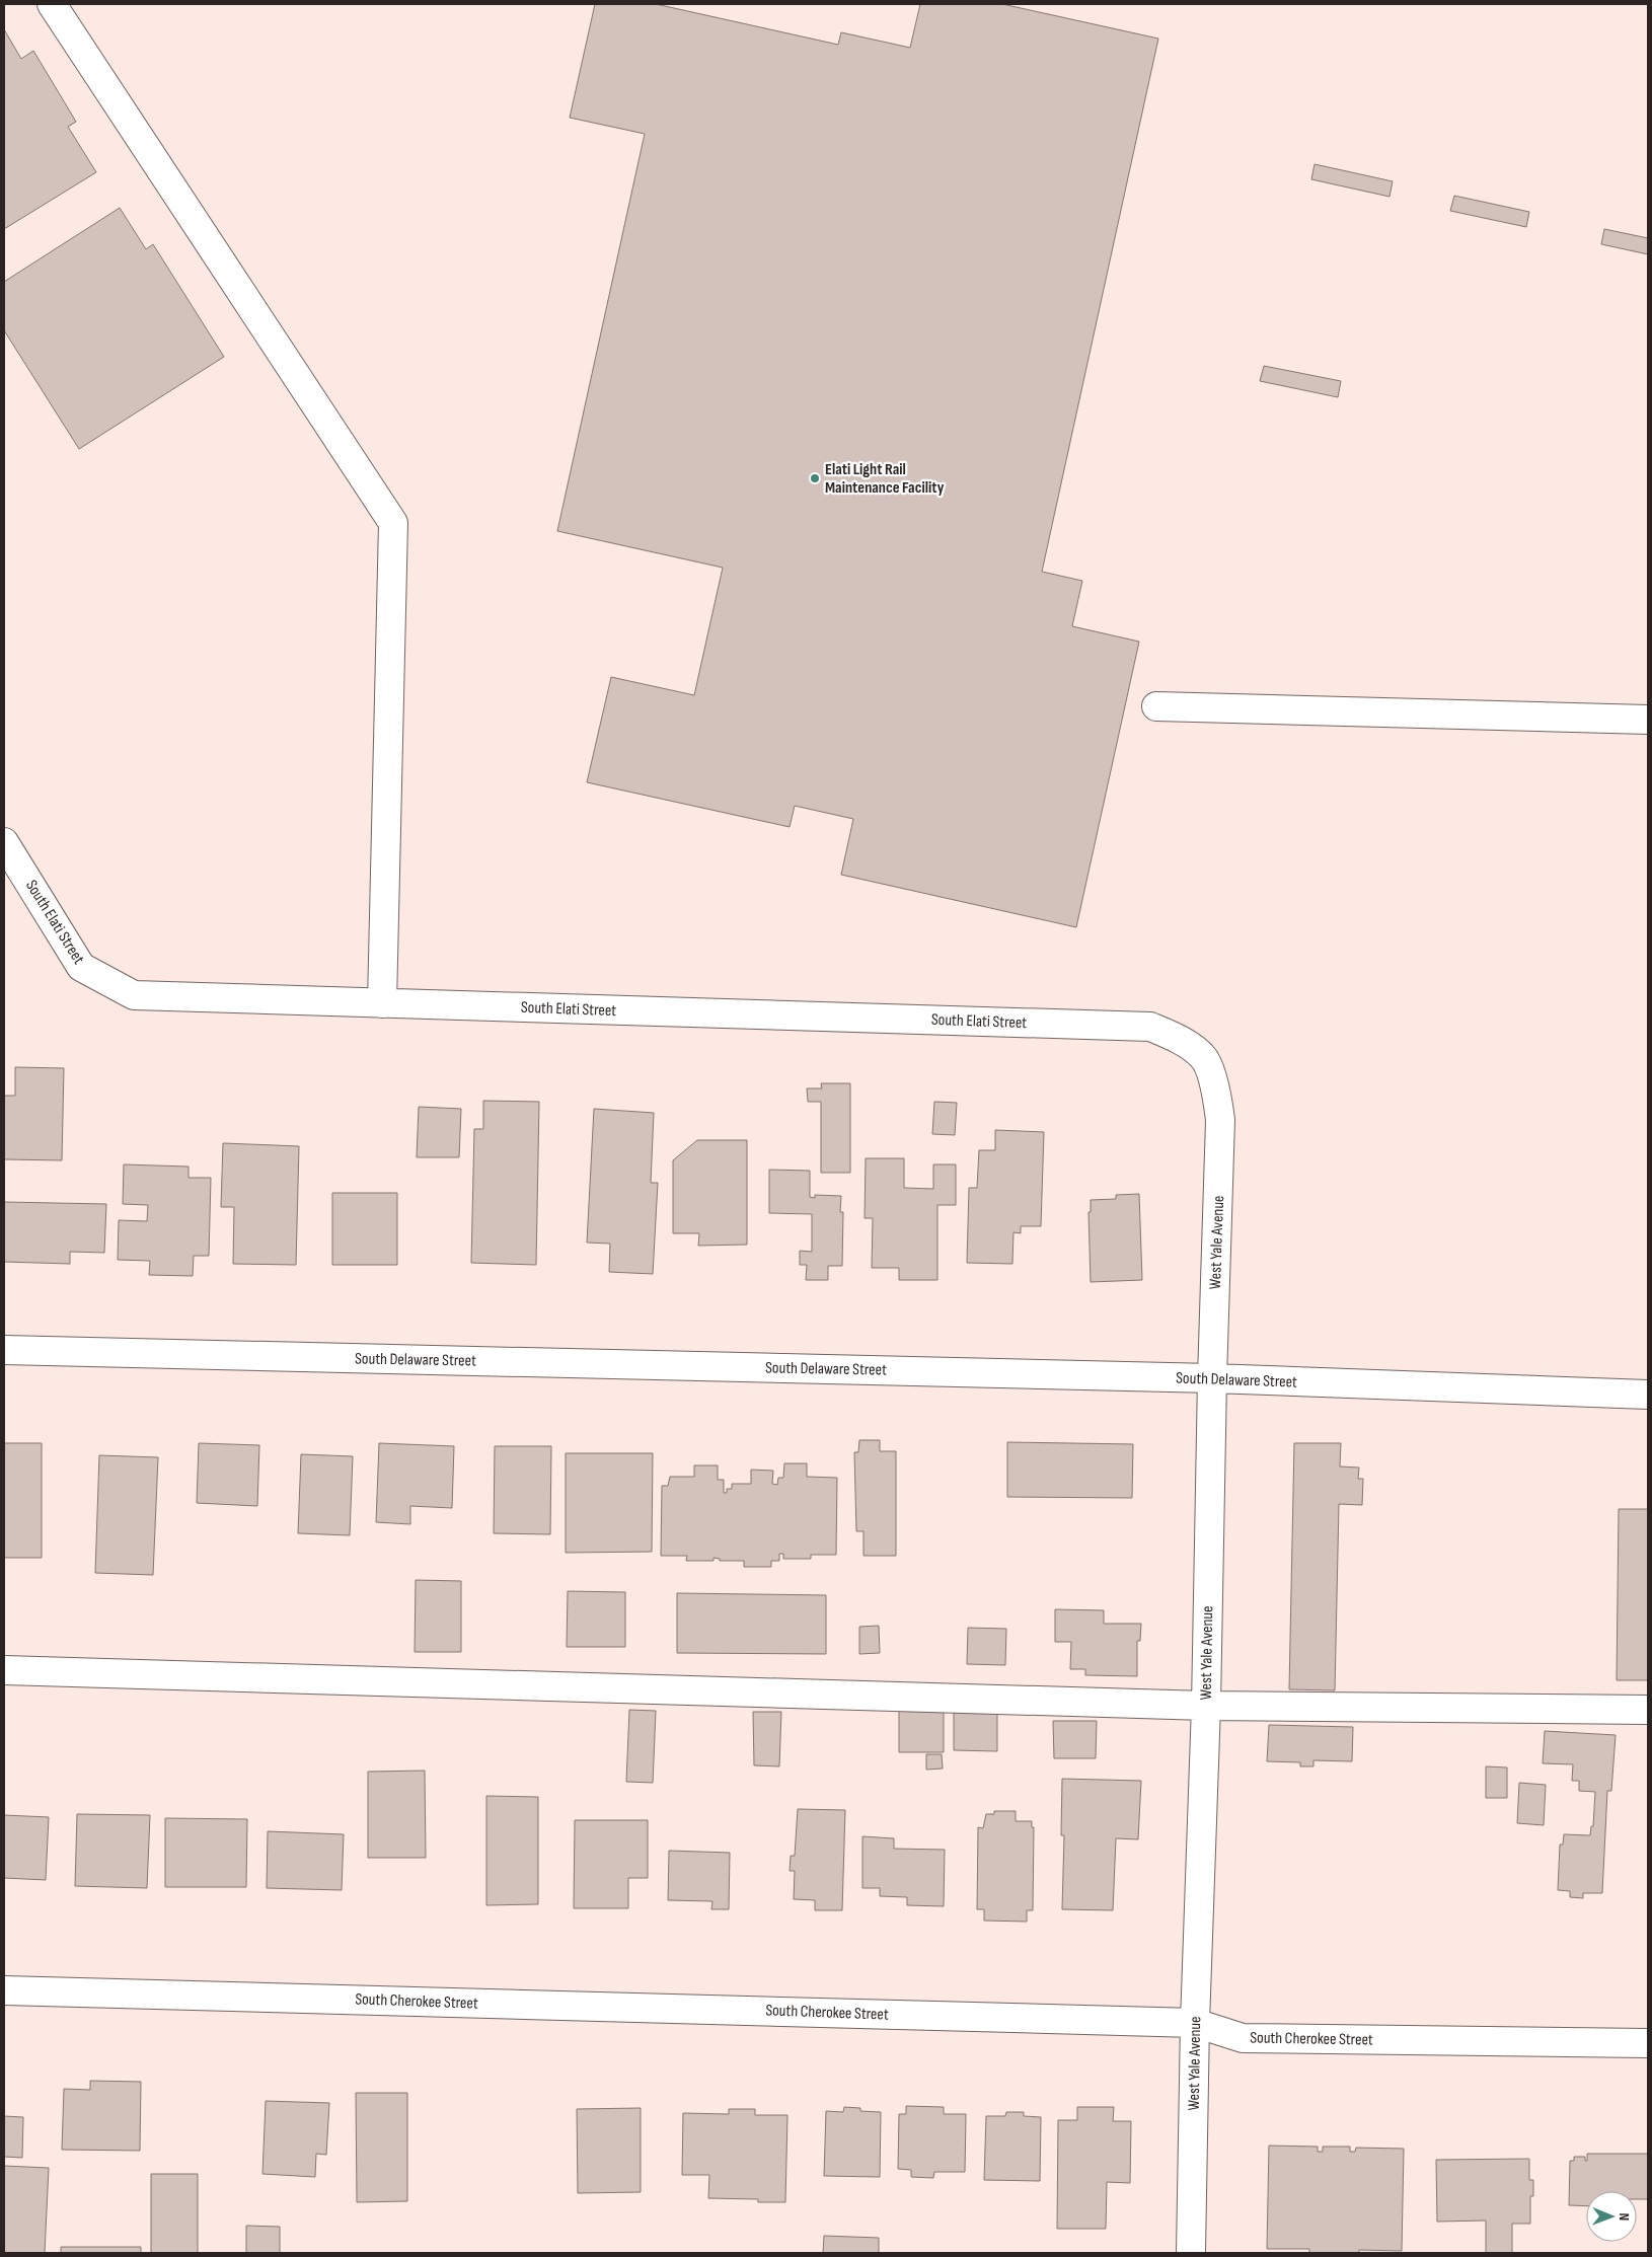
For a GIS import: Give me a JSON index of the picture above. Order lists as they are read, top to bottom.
{
  "streets": {
    "street": [
      "South Elati Street",
      "West Yale Avenue",
      "South Delaware Street",
      "South Cherokee Street"
    ]
  },
  "crossings": [
    ["South Elati Street", "West Yale Avenue"],
    ["West Yale Avenue", "South Delaware Street"],
    ["West Yale Avenue", "South Cherokee Street"]
  ],
  "places": ["Elati Light Rail Maintenance Facility"],
  "north": "right"
}
